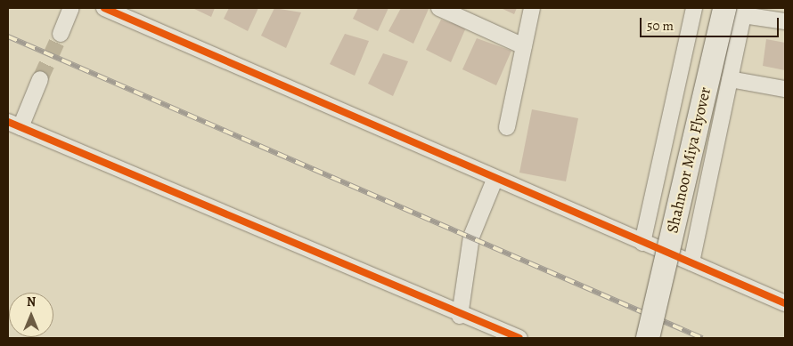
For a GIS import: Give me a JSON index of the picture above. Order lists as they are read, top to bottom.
{
  "streets": {
    "main road": ["Shahnoor Miya Flyover"]
  },
  "scale_bar": "50 m",
  "north": "top"
}
